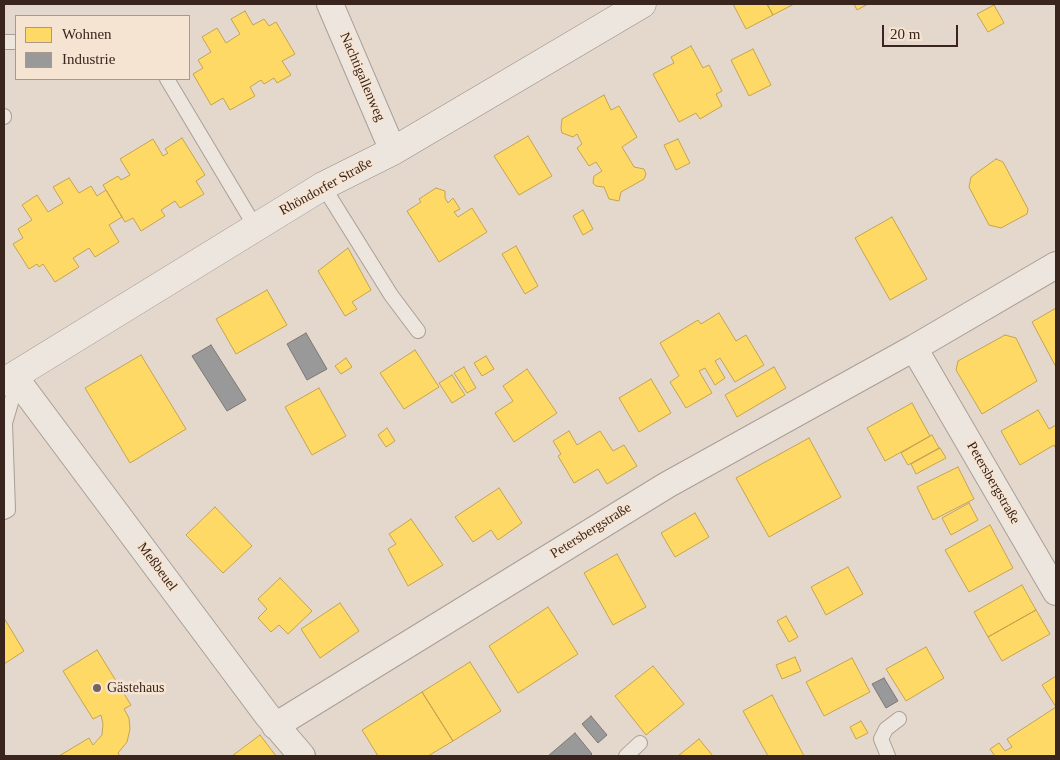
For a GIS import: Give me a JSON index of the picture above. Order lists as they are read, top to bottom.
{
  "streets": {
    "main road": ["Rhöndorfer Straße"],
    "street": ["Nachtigallenweg", "Petersbergstraße", "Meßbeuel"]
  },
  "crossings": [
    ["Nachtigallenweg", "Rhöndorfer Straße"],
    ["Rhöndorfer Straße", "Meßbeuel"],
    ["Petersbergstraße", "Meßbeuel"]
  ],
  "places": ["Gästehaus"],
  "legend": ["Wohnen", "Industrie"],
  "scale_bar": "20 m"
}
